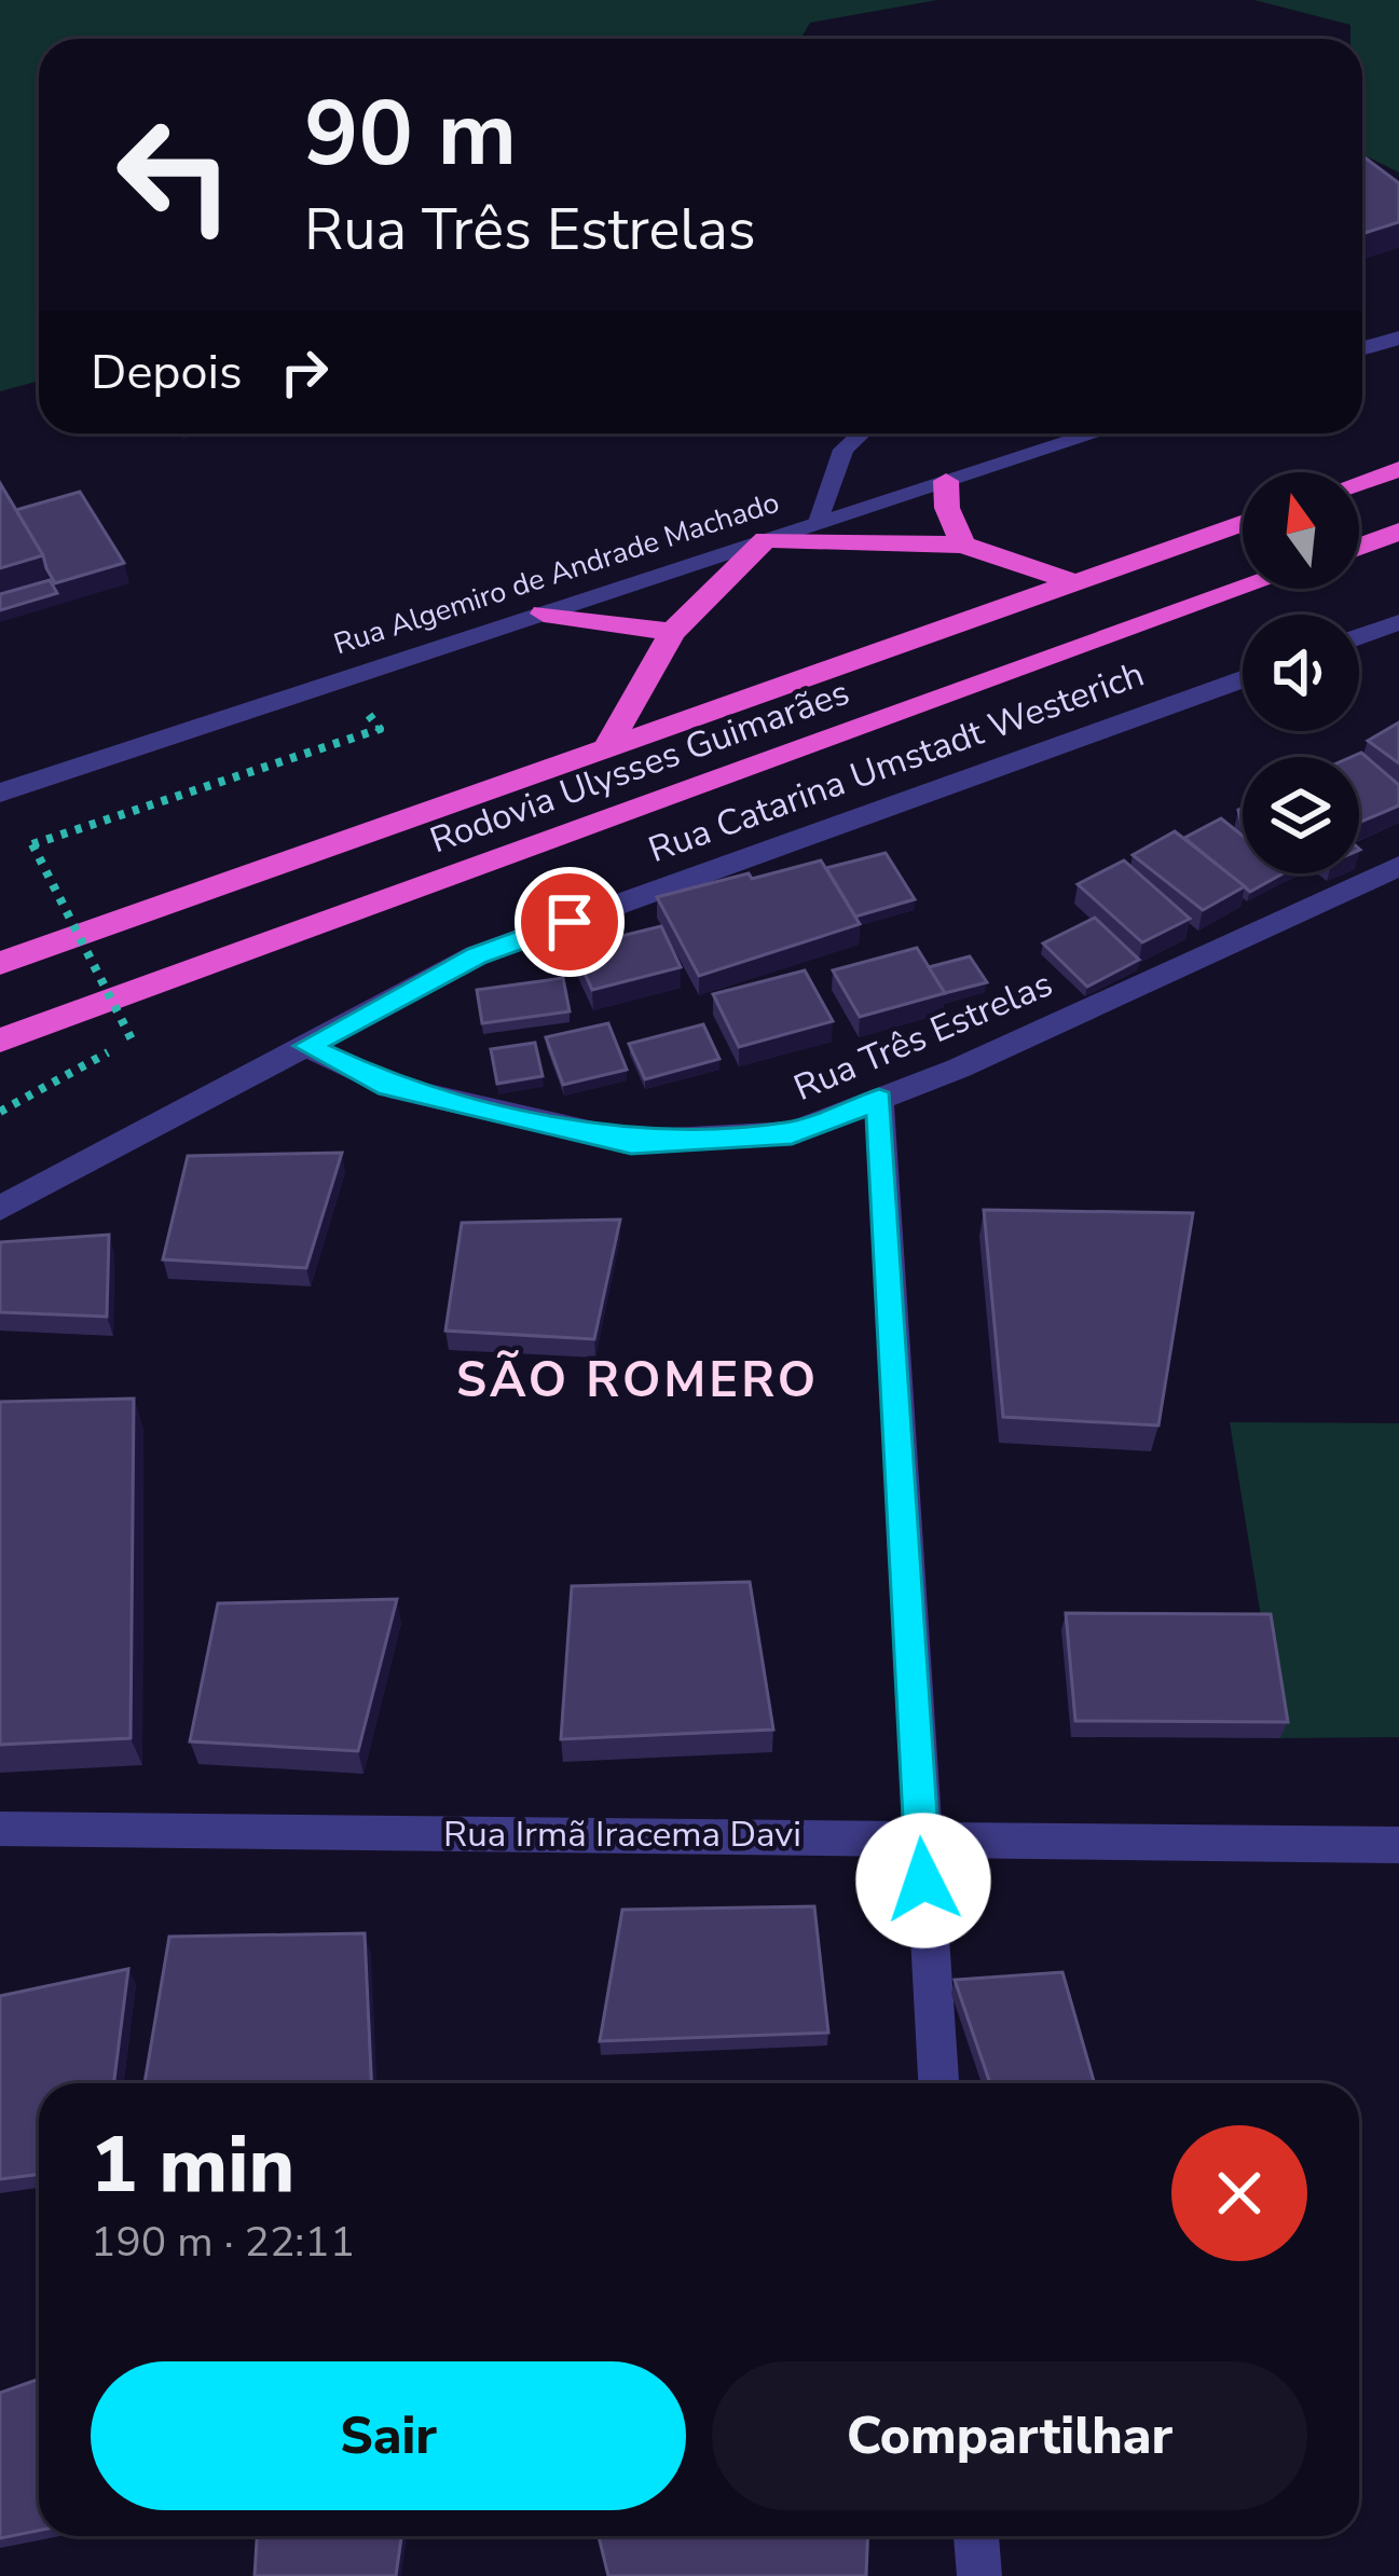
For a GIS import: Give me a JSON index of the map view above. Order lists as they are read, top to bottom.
{
  "streets": {
    "highway": ["Rodovia Ulysses Guimarães"],
    "street": [
      "Rua Algemiro de Andrade Machado",
      "Rua Catarina Umstadt Westerich",
      "Rua Três Estrelas",
      "Rua Irmã Iracema Davi"
    ]
  },
  "crossings": [
    ["Rua Catarina Umstadt Westerich", "Rua Três Estrelas"]
  ],
  "districts": ["SÃO ROMERO"],
  "north": "top",
  "page": {
    "turn": ["90 m", "Rua Três Estrelas"],
    "then": "Depois",
    "heading": ["1 min", "190 m · 22:11"],
    "buttons": ["Sair", "Compartilhar"]
  }
}
